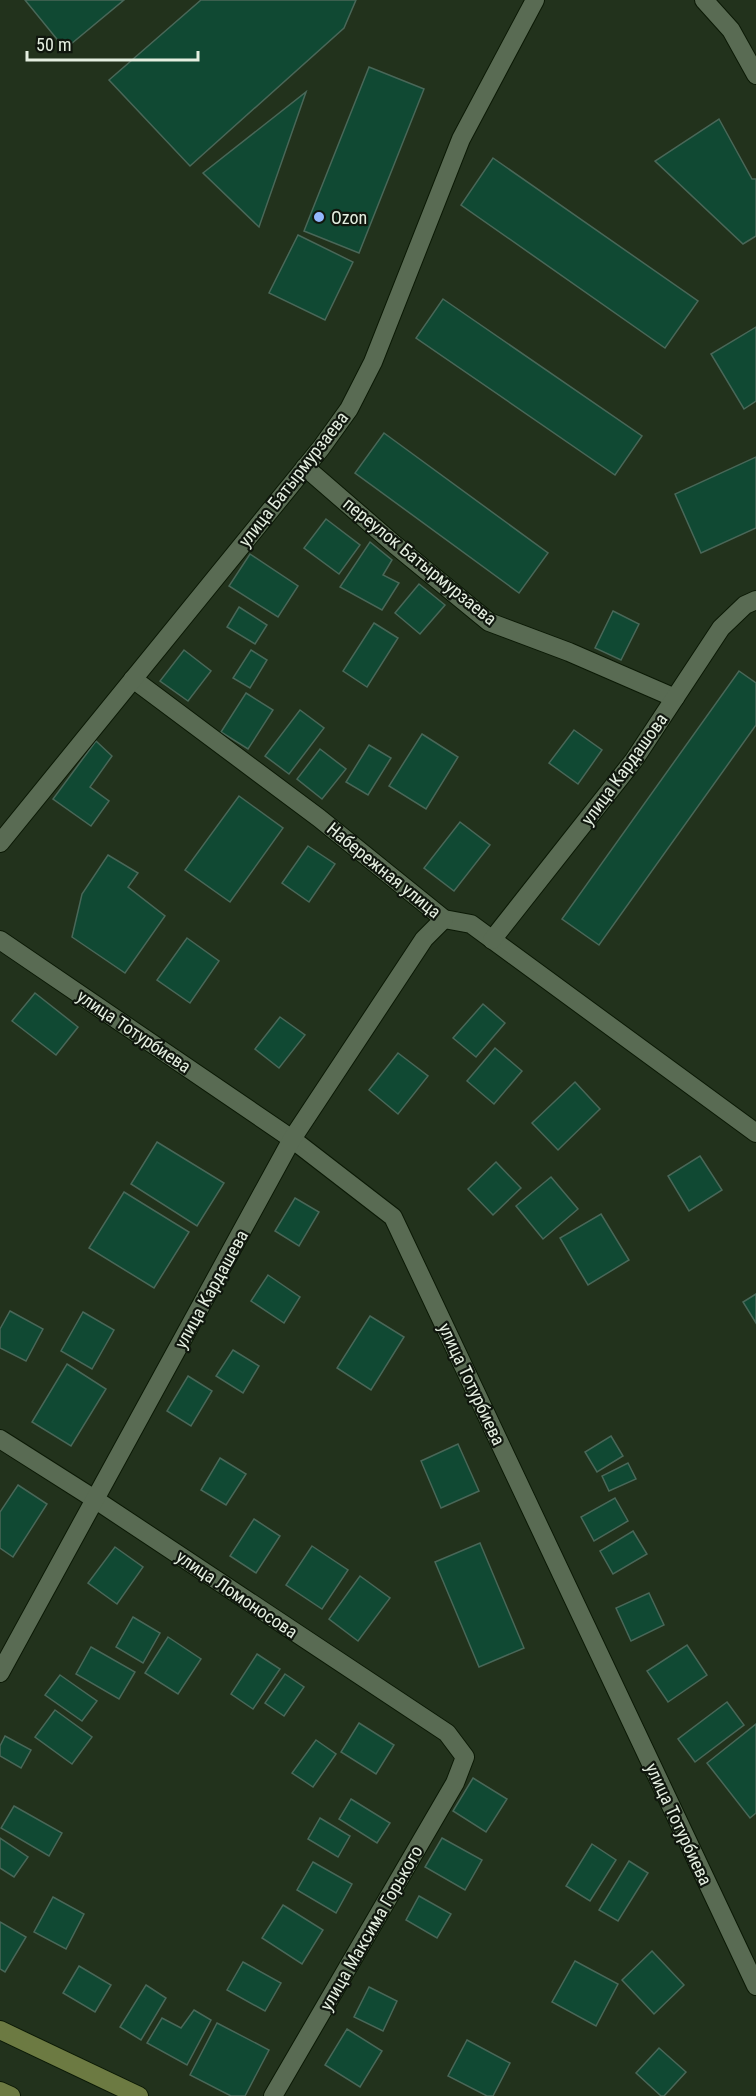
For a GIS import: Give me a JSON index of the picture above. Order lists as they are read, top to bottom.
{
  "streets": {
    "street": [
      "улица Батырмурзаева",
      "переулок Батырмурзаева",
      "улица Кардашова",
      "Набережная улица",
      "улица Тотурбиева",
      "улица Кардашева",
      "улица Ломоносова",
      "улица Максима Горького"
    ]
  },
  "crossings": [
    ["улица Батырмурзаева", "переулок Батырмурзаева"],
    ["улица Батырмурзаева", "Набережная улица"],
    ["переулок Батырмурзаева", "улица Кардашова"],
    ["улица Кардашова", "Набережная улица"],
    ["Набережная улица", "улица Кардашева"],
    ["улица Тотурбиева", "улица Кардашева"],
    ["улица Кардашева", "улица Ломоносова"],
    ["улица Ломоносова", "улица Максима Горького"]
  ],
  "places": ["Ozon"],
  "scale_bar": "50 m"
}
